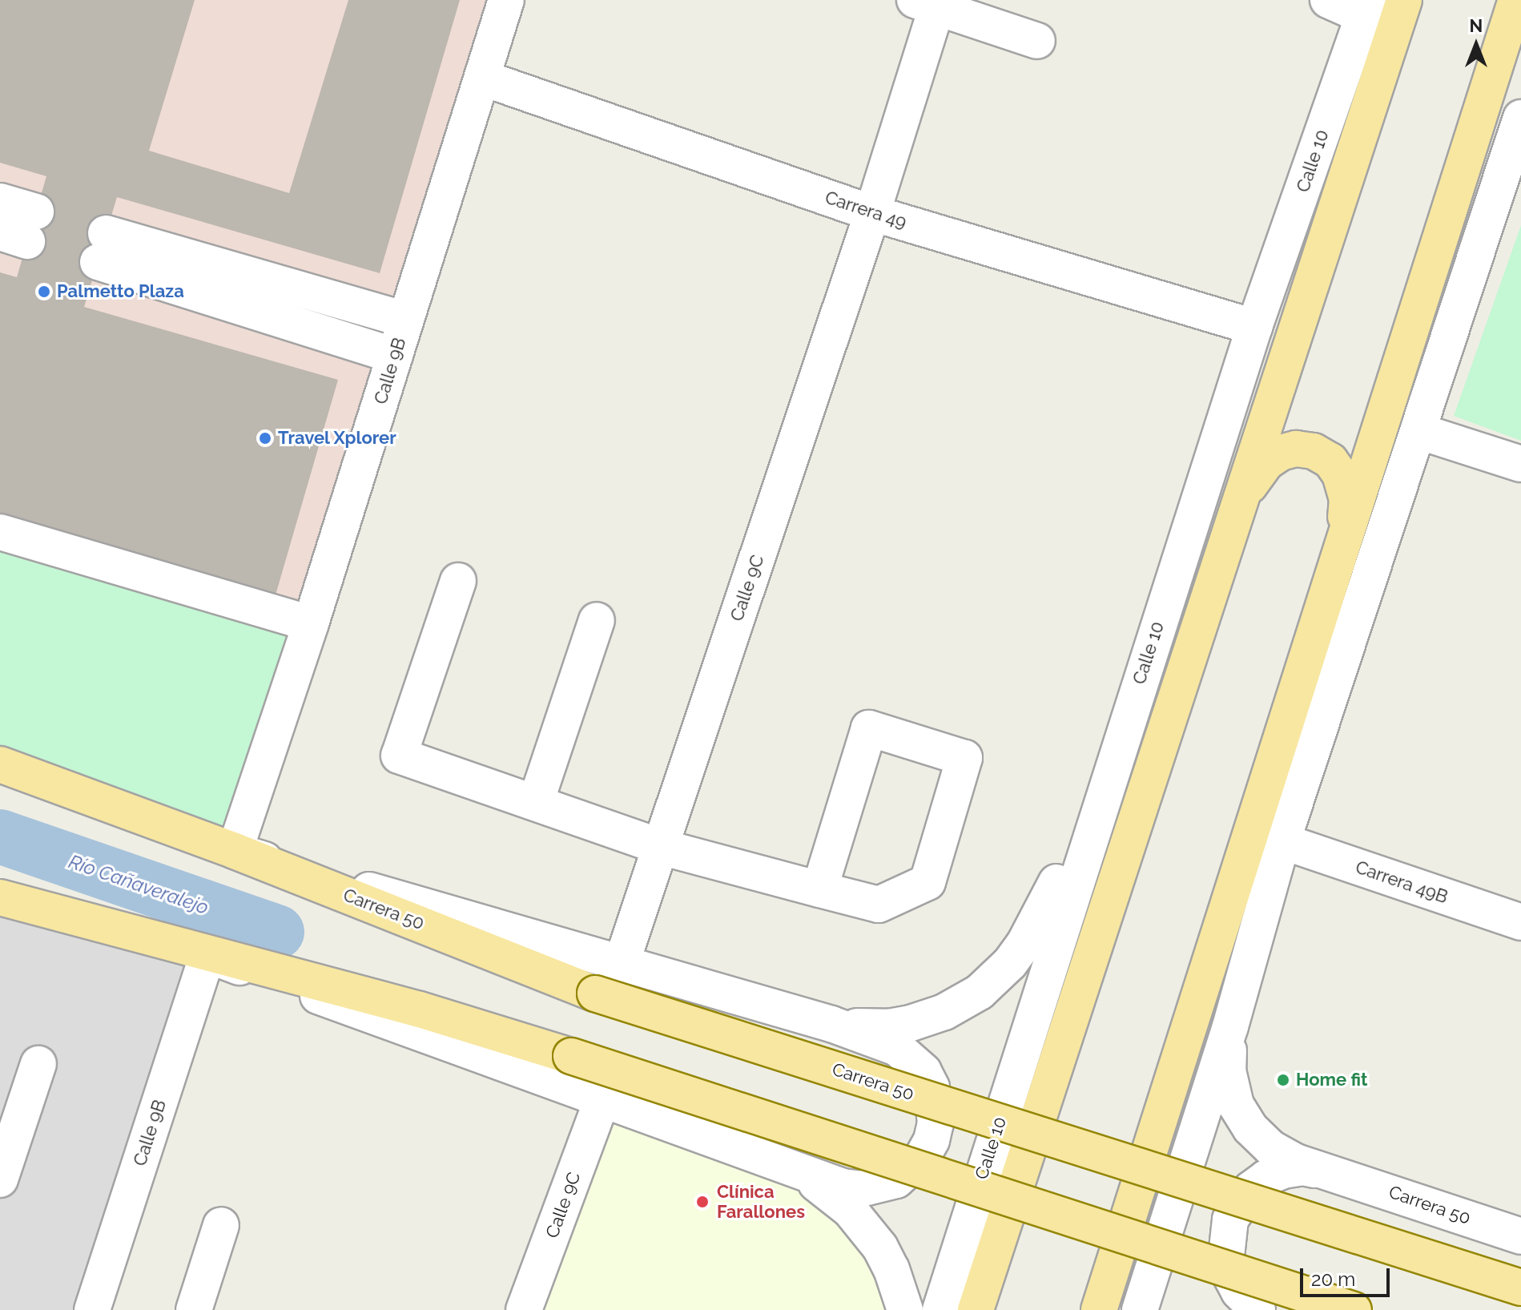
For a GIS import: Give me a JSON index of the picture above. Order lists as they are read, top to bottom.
{
  "streets": {
    "main road": ["Calle 10", "Carrera 50"],
    "street": [
      "Carrera 49",
      "Calle 9B",
      "Calle 9C",
      "Carrera 49B"
    ]
  },
  "crossings": [
    ["Calle 10", "Carrera 49"],
    ["Carrera 49", "Calle 9B"],
    ["Carrera 49", "Calle 9C"],
    ["Calle 9B", "Carrera 50"],
    ["Calle 9C", "Carrera 50"]
  ],
  "water": ["Río Cañaveralejo"],
  "places": [
    "Palmetto Plaza",
    "Travel Xplorer",
    "Home fit",
    "Clínica Farallones"
  ],
  "scale_bar": "20 m",
  "north": "top"
}
